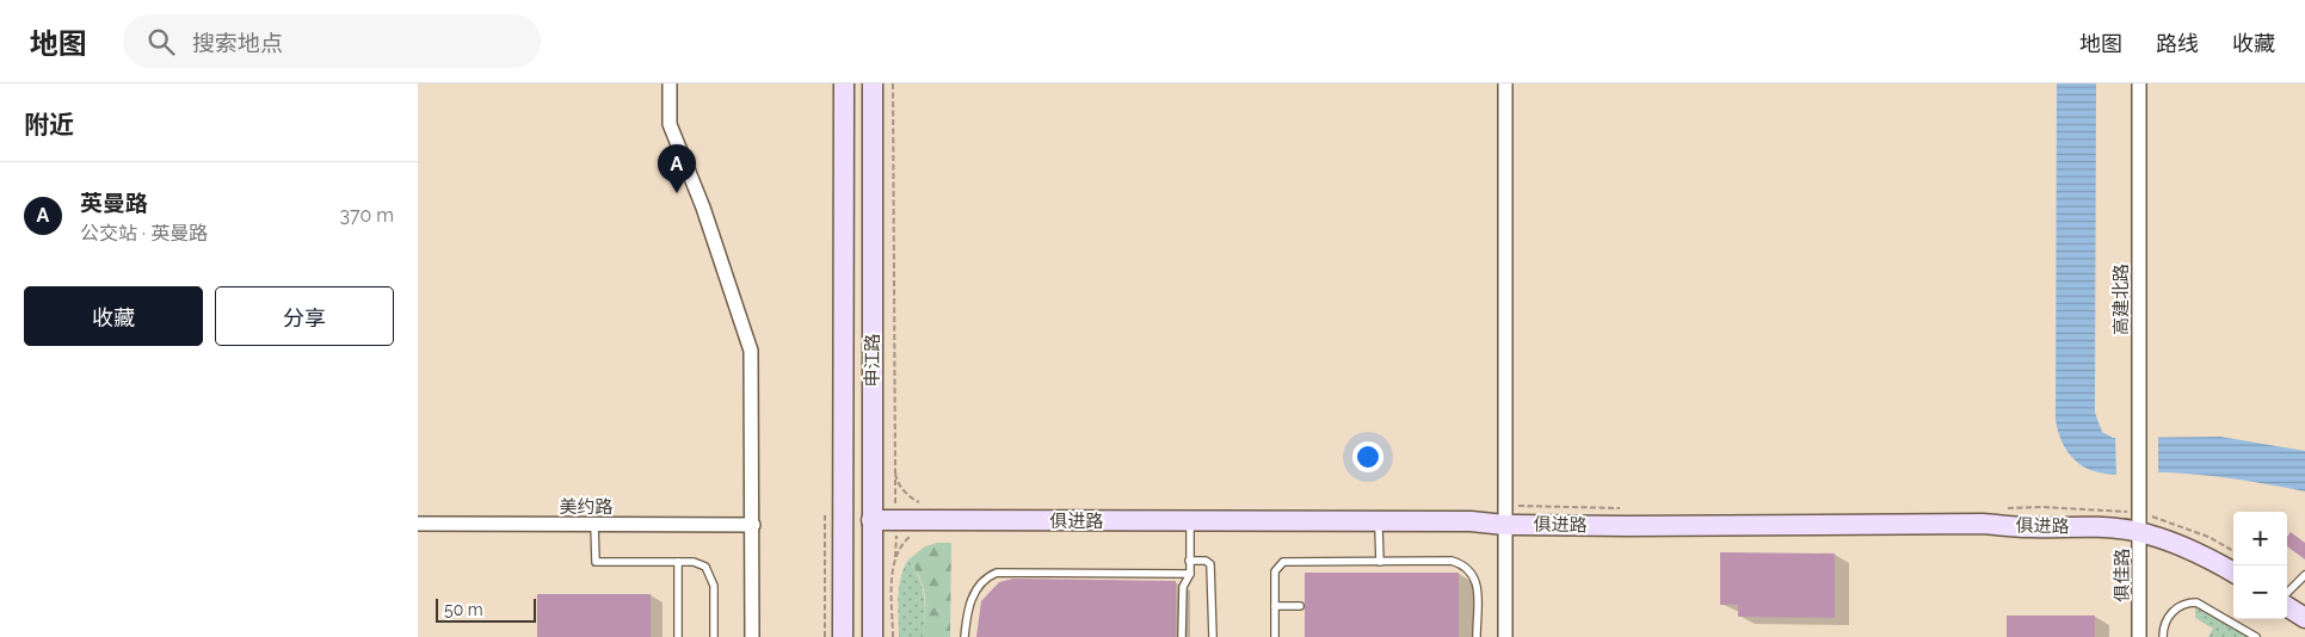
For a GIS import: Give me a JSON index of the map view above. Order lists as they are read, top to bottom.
{
  "streets": {
    "street": [
      "高建北路",
      "申江路",
      "美约路",
      "俱进路",
      "俱佳路"
    ]
  },
  "crossings": [
    ["高建北路", "俱进路"],
    ["高建北路", "俱佳路"],
    ["申江路", "俱进路"],
    ["俱进路", "俱佳路"]
  ],
  "scale_bar": "50 m",
  "page": {
    "header": "地图",
    "search": "搜索地点",
    "nav": ["地图", "路线", "收藏"],
    "heading": "附近",
    "pins": "A",
    "list": [
      {
        "mark": "A",
        "name": "英曼路",
        "note": "公交站 · 英曼路",
        "value": "370 m"
      }
    ],
    "buttons": ["收藏", "分享"],
    "map_buttons": ["+", "−"],
    "scale": "50 m"
  }
}
